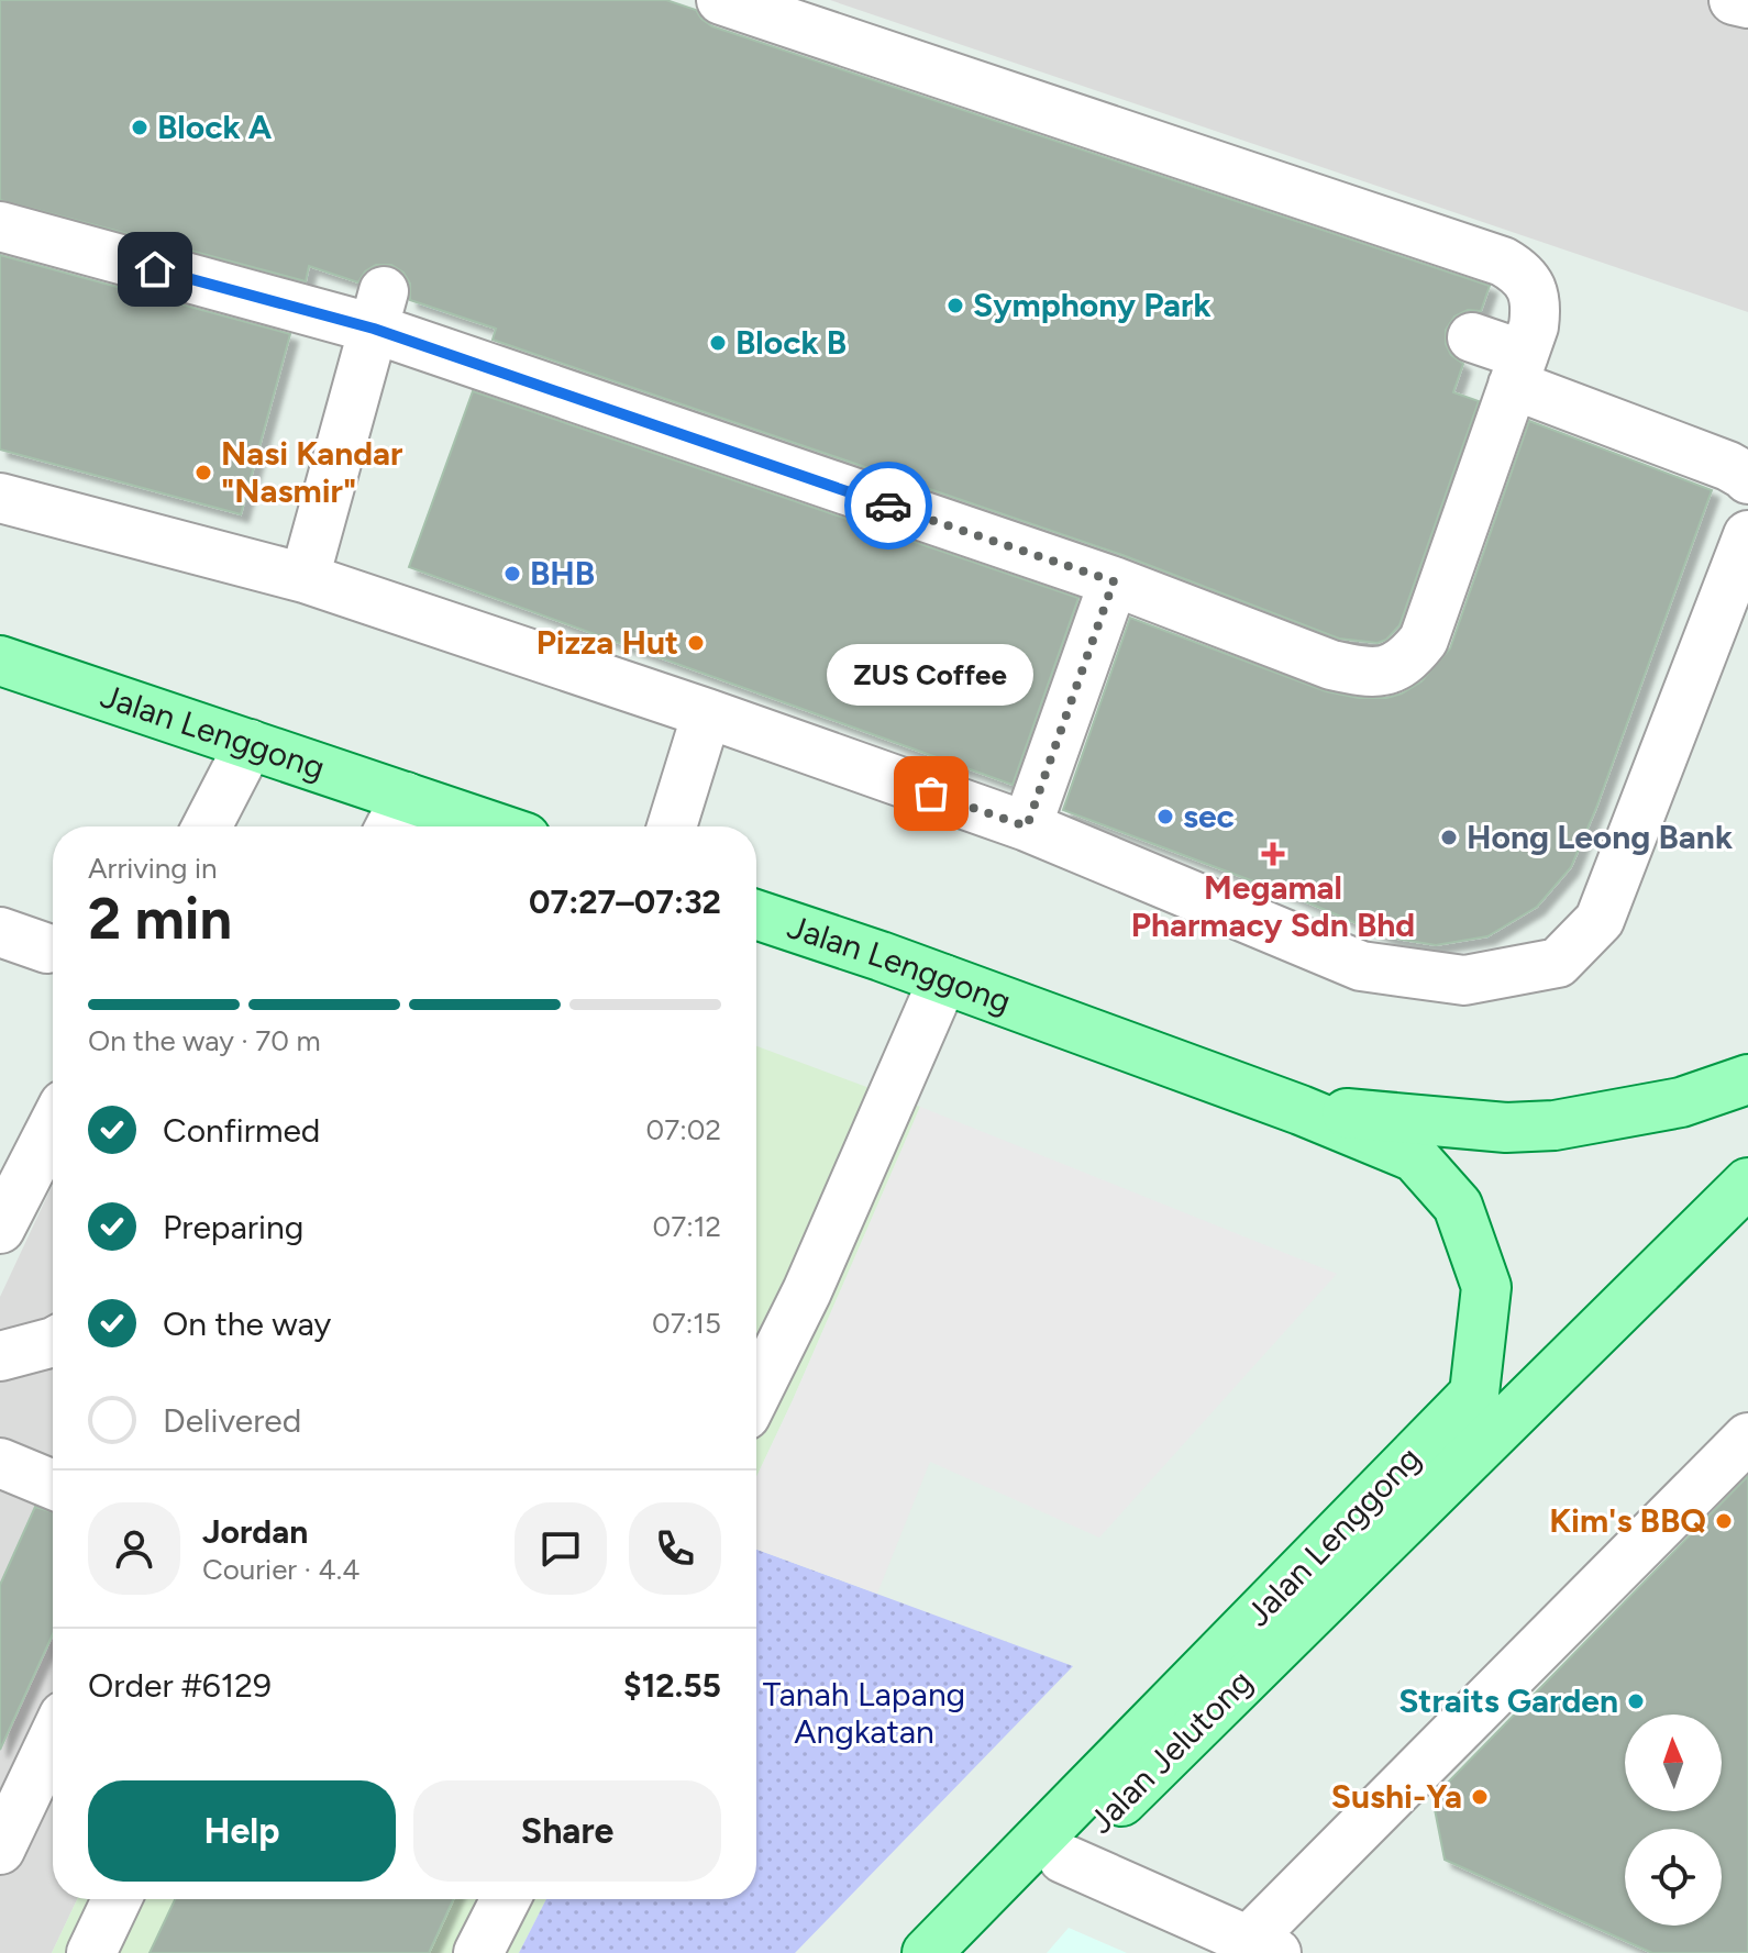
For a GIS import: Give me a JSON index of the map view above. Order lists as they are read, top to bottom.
{
  "streets": {
    "main road": ["Jalan Lenggong", "Jalan Jelutong"]
  },
  "parks": ["Tanah Lapang Angkatan"],
  "places": {
    "other": [
      "Block A",
      "Symphony Park",
      "Block B",
      "Nasi Kandar \"Nasmir\"",
      "BHB",
      "Pizza Hut",
      "ZUS Coffee",
      "sec",
      "Hong Leong Bank",
      "Kim's BBQ",
      "Straits Garden",
      "Sushi-Ya"
    ],
    "health": ["Megamal Pharmacy Sdn Bhd"]
  },
  "north": "top",
  "page": {
    "bubble": "ZUS Coffee",
    "heading": ["2 min", "Arriving in", "07:27–07:32"],
    "panel": [
      "Jordan",
      "Courier · 4.4",
      "Order #6129",
      "$12.55"
    ],
    "bar": "On the way · 70 m",
    "list": [
      ["Confirmed", "07:02"],
      ["Preparing", "07:12"],
      ["On the way", "07:15"],
      "Delivered"
    ],
    "buttons": ["Help", "Share"]
  }
}
